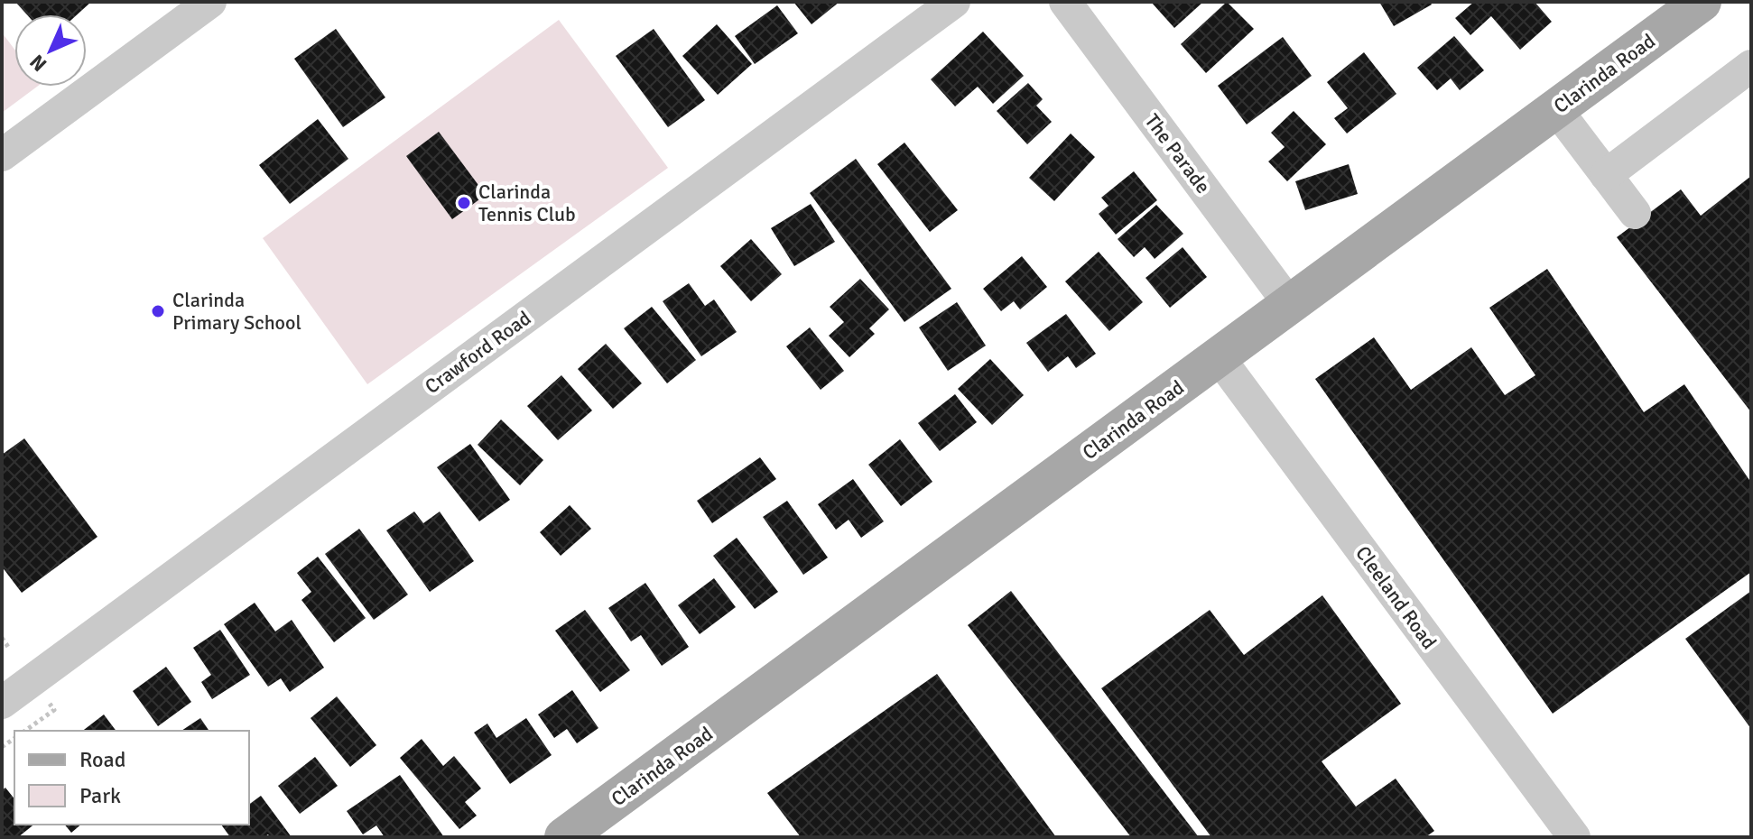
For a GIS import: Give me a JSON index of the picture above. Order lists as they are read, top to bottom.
{
  "streets": {
    "main road": ["Clarinda Road"],
    "street": ["The Parade", "Crawford Road", "Cleeland Road"]
  },
  "crossings": [
    ["Clarinda Road", "The Parade"],
    ["Clarinda Road", "Cleeland Road"]
  ],
  "places": ["Clarinda Tennis Club", "Clarinda Primary School"],
  "legend": ["Road", "Park"],
  "north": "bottom left"
}
